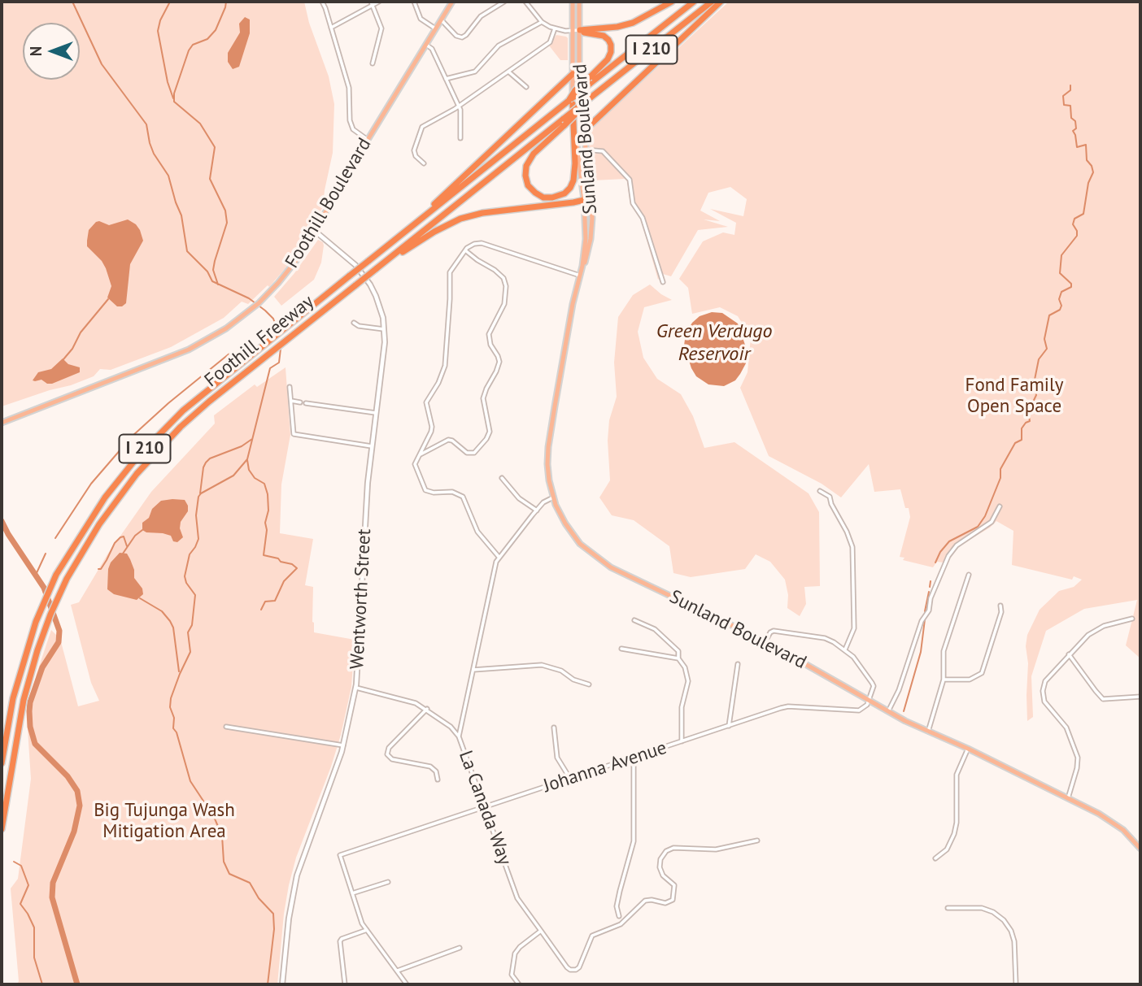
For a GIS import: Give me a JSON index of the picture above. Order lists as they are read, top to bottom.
{
  "streets": {
    "highway": ["I 210", "Foothill Freeway"],
    "main road": ["Sunland Boulevard", "Foothill Boulevard", "Wentworth Street"],
    "street": ["Johanna Avenue", "La Canada Way"]
  },
  "crossings": [
    ["I 210", "Foothill Freeway"],
    ["Sunland Boulevard", "Foothill Freeway"],
    ["Sunland Boulevard", "Johanna Avenue"],
    ["Sunland Boulevard", "La Canada Way"],
    ["Foothill Boulevard", "Wentworth Street"],
    ["Johanna Avenue", "La Canada Way"]
  ],
  "water": ["Green Verdugo Reservoir"],
  "parks": ["Fond Family Open Space", "Big Tujunga Wash Mitigation Area"],
  "north": "left"
}
